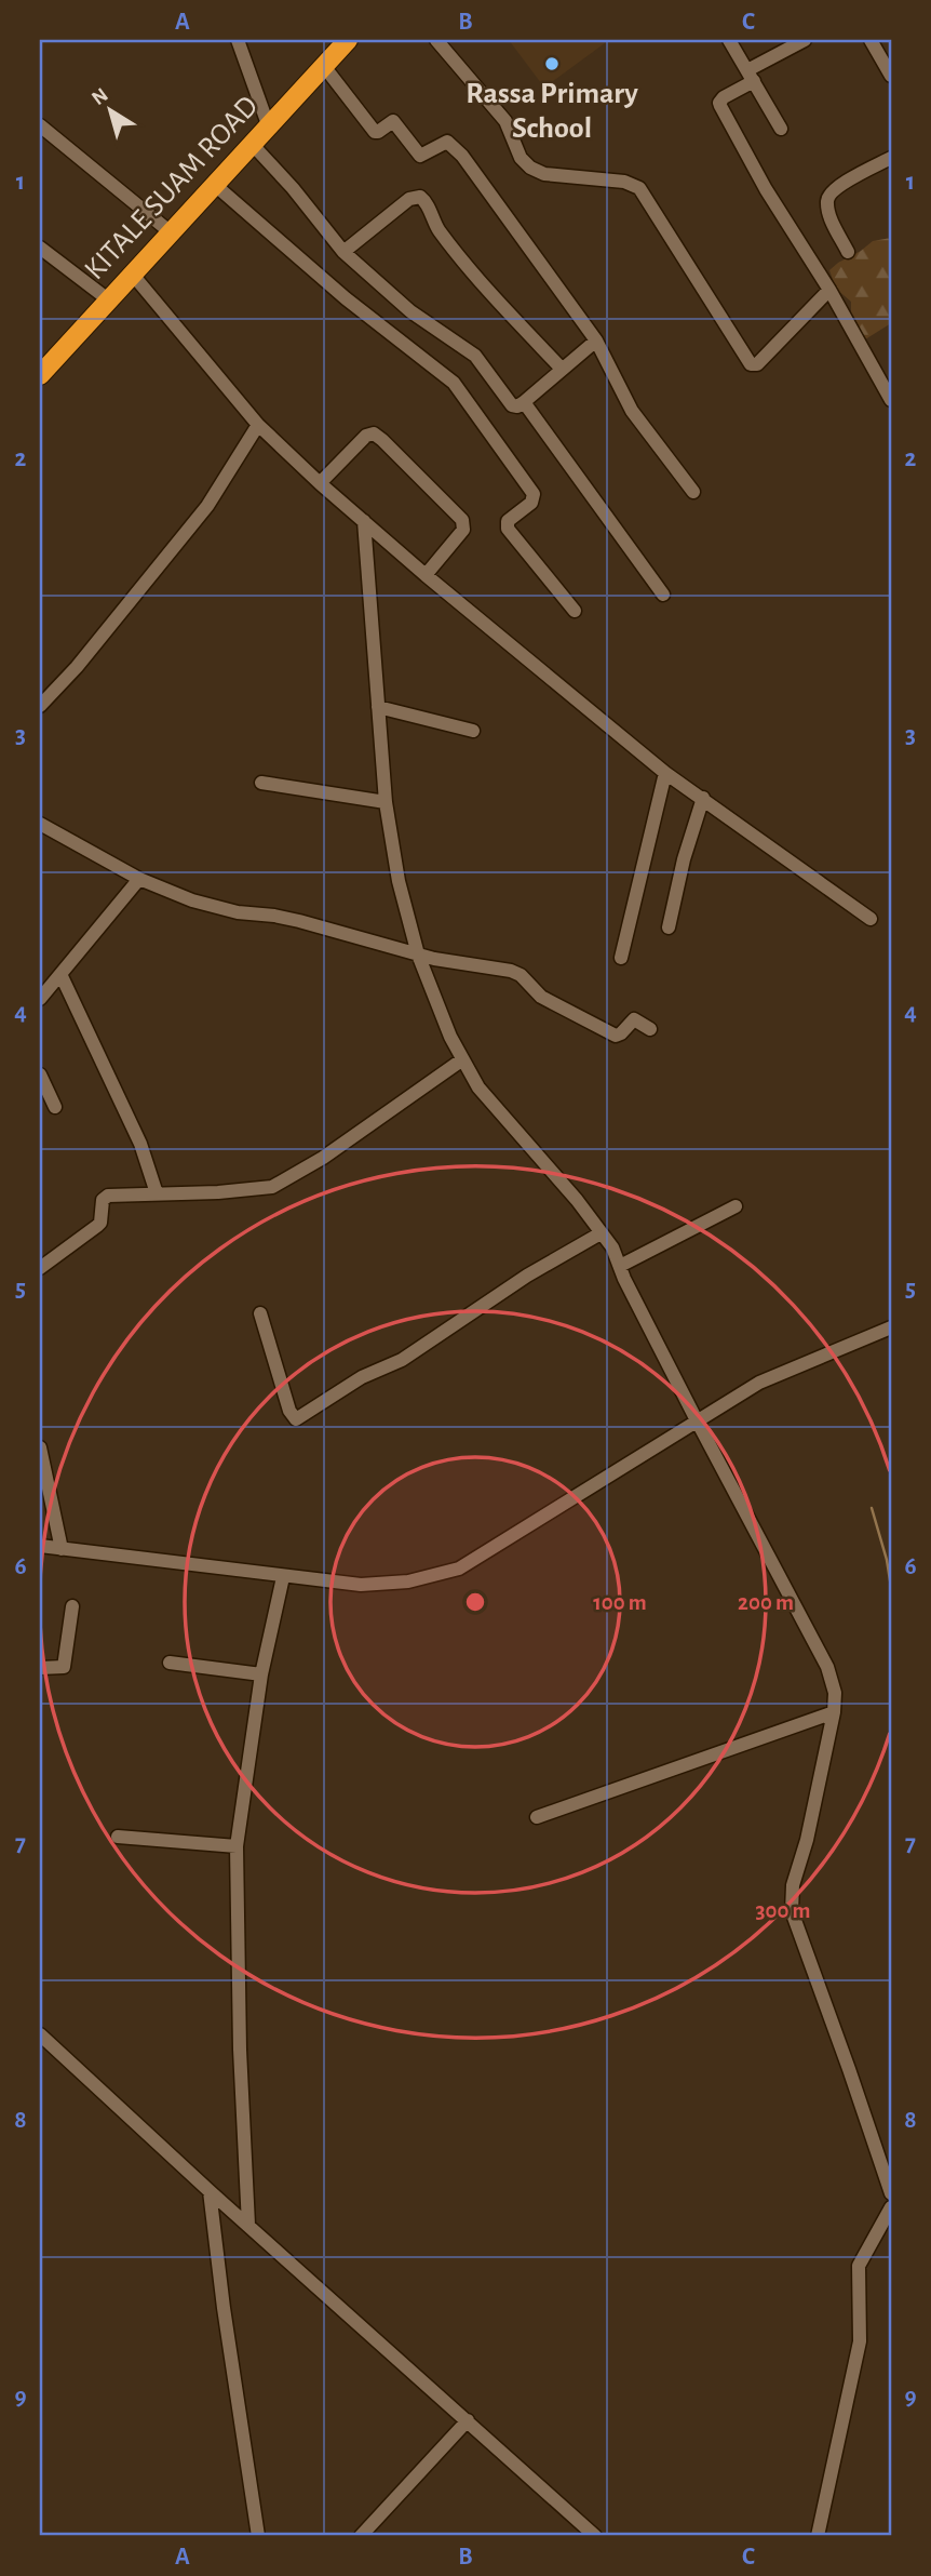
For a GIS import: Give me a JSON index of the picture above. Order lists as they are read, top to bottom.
{
  "streets": {
    "highway": ["KITALE SUAM ROAD"]
  },
  "places": ["Rassa Primary School"],
  "north": "top left",
  "grid": {
    "columns": ["A", "B", "C"],
    "rows": [
      "1",
      "2",
      "3",
      "4",
      "5",
      "6",
      "7",
      "8",
      "9"
    ]
  },
  "rings": ["100 m", "200 m", "300 m"]
}
